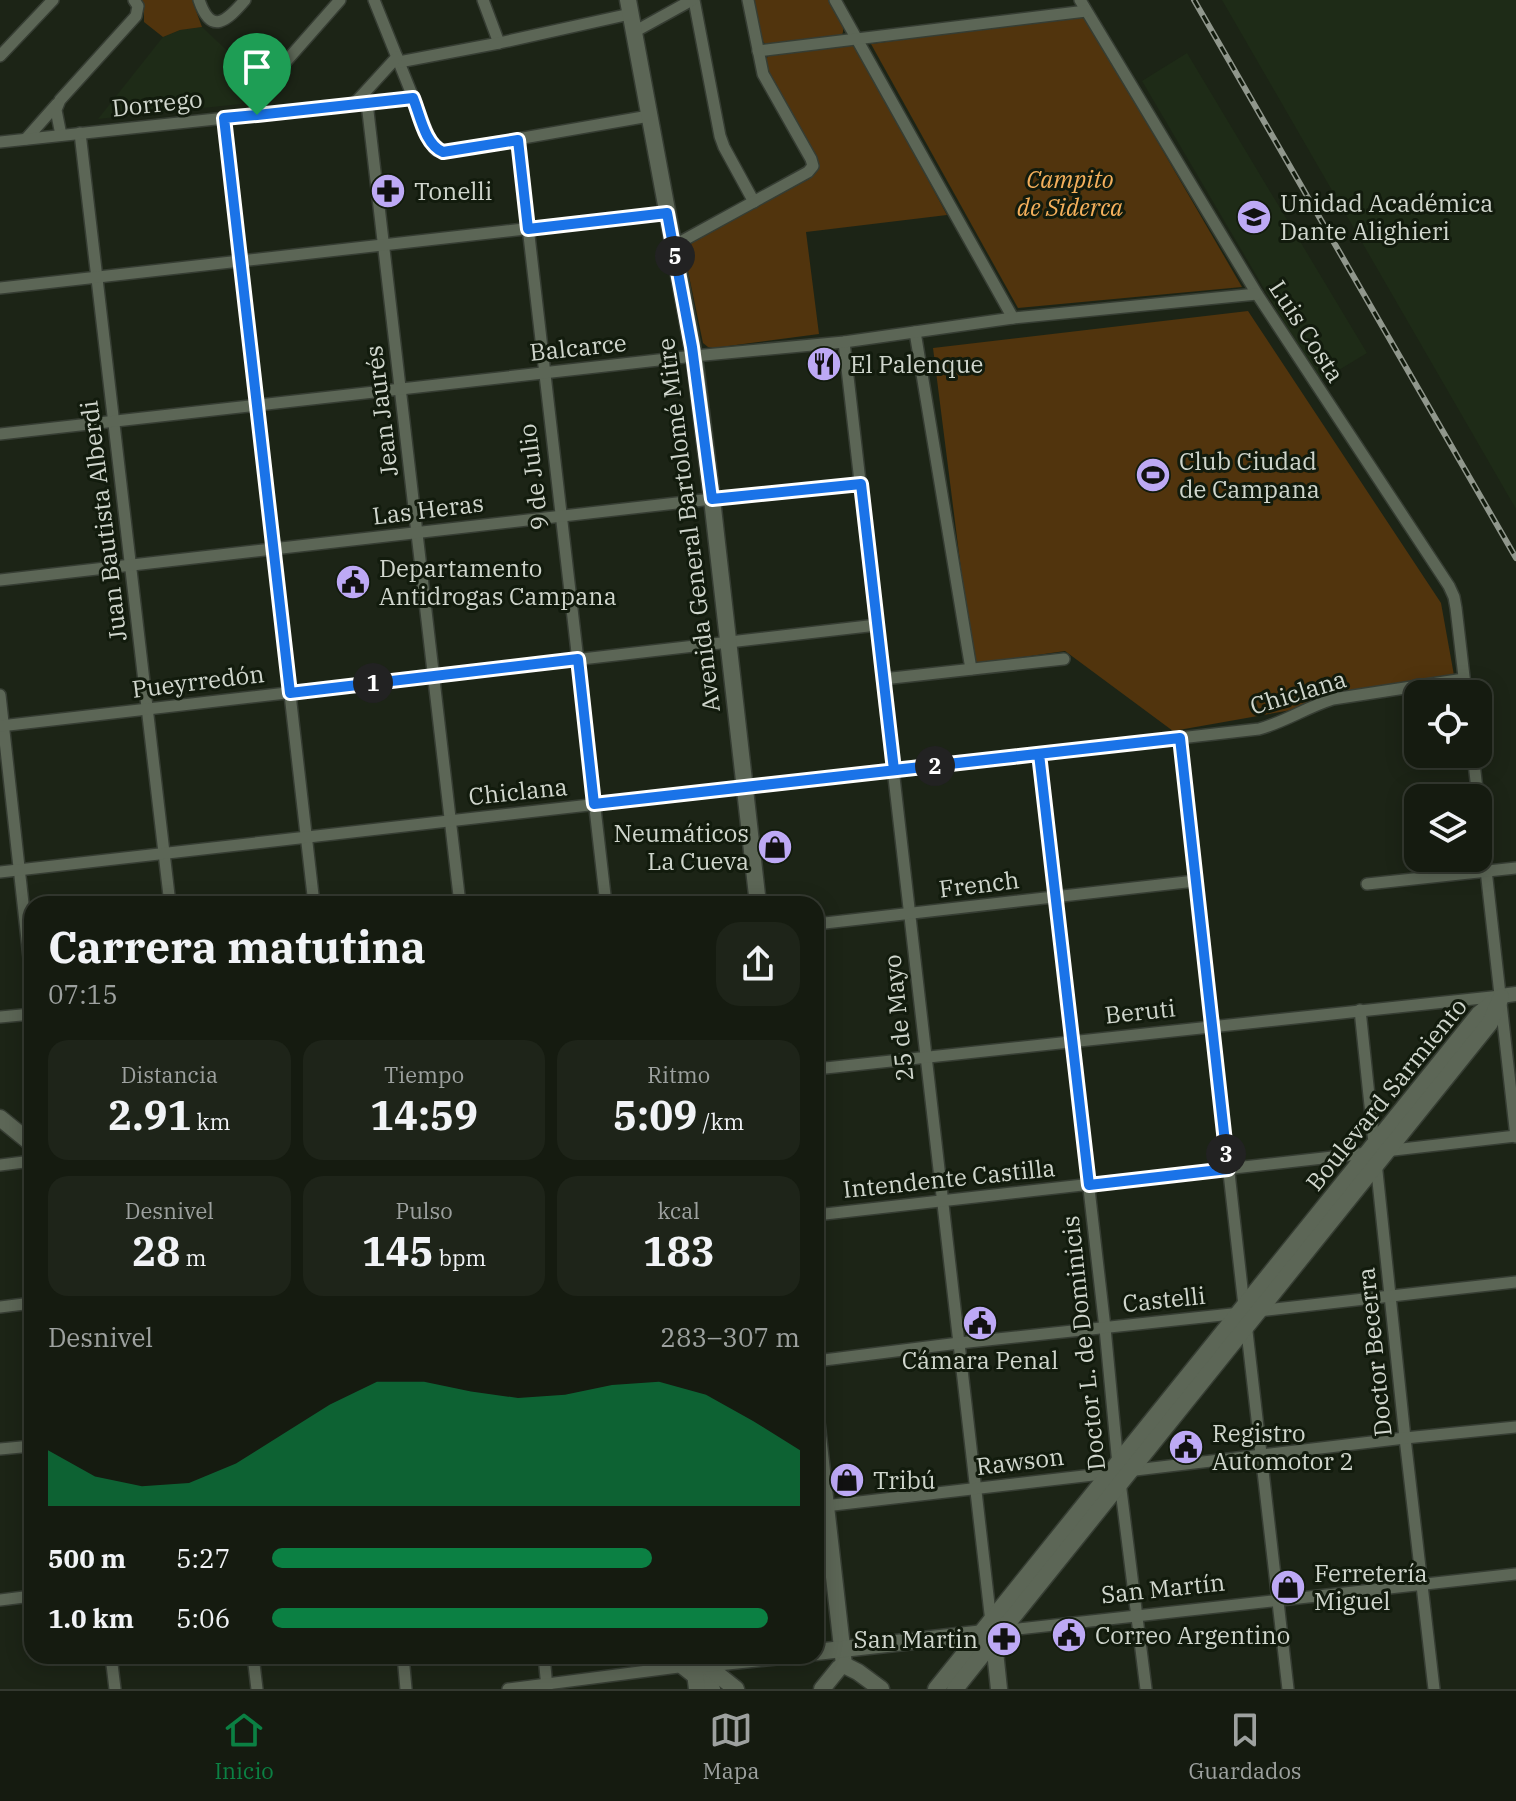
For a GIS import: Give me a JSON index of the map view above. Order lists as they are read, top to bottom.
{
  "streets": {
    "main road": [
      "Avenida General Bartolomé Mitre",
      "25 de Mayo",
      "Boulevard Sarmiento",
      "San Martín"
    ],
    "street": [
      "Dorrego",
      "Luis Costa",
      "Balcarce",
      "Jean Jaurés",
      "9 de Julio",
      "Las Heras",
      "Juan Bautista Alberdi",
      "Pueyrredón",
      "Chiclana",
      "French",
      "Beruti",
      "Intendente Castilla",
      "Castelli",
      "Doctor L. de Dominicis",
      "Doctor Becerra",
      "Rawson"
    ]
  },
  "crossings": [
    ["Dorrego", "Jean Jaurés"],
    ["Dorrego", "Juan Bautista Alberdi"],
    ["Luis Costa", "Balcarce"],
    ["Luis Costa", "Chiclana"],
    ["Balcarce", "Jean Jaurés"],
    ["Balcarce", "9 de Julio"],
    ["Balcarce", "Juan Bautista Alberdi"],
    ["Balcarce", "Avenida General Bartolomé Mitre"],
    ["Balcarce", "25 de Mayo"],
    ["Jean Jaurés", "Las Heras"],
    ["Jean Jaurés", "Pueyrredón"],
    ["Jean Jaurés", "Chiclana"],
    ["9 de Julio", "Las Heras"],
    ["9 de Julio", "Pueyrredón"],
    ["9 de Julio", "Chiclana"],
    ["Las Heras", "Juan Bautista Alberdi"],
    ["Las Heras", "Avenida General Bartolomé Mitre"],
    ["Las Heras", "25 de Mayo"],
    ["Juan Bautista Alberdi", "Pueyrredón"],
    ["Juan Bautista Alberdi", "Chiclana"],
    ["Avenida General Bartolomé Mitre", "Pueyrredón"],
    ["Avenida General Bartolomé Mitre", "Chiclana"],
    ["Pueyrredón", "25 de Mayo"],
    ["Chiclana", "25 de Mayo"],
    ["Chiclana", "Doctor L. de Dominicis"],
    ["French", "25 de Mayo"],
    ["French", "Doctor L. de Dominicis"],
    ["Beruti", "25 de Mayo"],
    ["Beruti", "Boulevard Sarmiento"],
    ["Beruti", "Doctor L. de Dominicis"],
    ["Beruti", "Doctor Becerra"],
    ["25 de Mayo", "Boulevard Sarmiento"],
    ["25 de Mayo", "Intendente Castilla"],
    ["25 de Mayo", "Castelli"],
    ["25 de Mayo", "Rawson"],
    ["25 de Mayo", "San Martín"],
    ["Boulevard Sarmiento", "Intendente Castilla"],
    ["Boulevard Sarmiento", "Castelli"],
    ["Boulevard Sarmiento", "Doctor L. de Dominicis"],
    ["Boulevard Sarmiento", "Doctor Becerra"],
    ["Boulevard Sarmiento", "Rawson"],
    ["Boulevard Sarmiento", "San Martín"],
    ["Intendente Castilla", "Doctor L. de Dominicis"],
    ["Intendente Castilla", "Doctor Becerra"],
    ["Castelli", "Doctor L. de Dominicis"],
    ["Castelli", "Doctor Becerra"],
    ["Doctor L. de Dominicis", "Rawson"],
    ["Doctor L. de Dominicis", "San Martín"],
    ["Doctor Becerra", "Rawson"],
    ["Doctor Becerra", "San Martín"]
  ],
  "parks": ["Campito de Siderca"],
  "places": {
    "pharmacy": ["Tonelli", "San Martin"],
    "school or university": ["Unidad Académica Dante Alighieri"],
    "restaurant": ["El Palenque"],
    "sports": ["Club Ciudad de Campana"],
    "public building": [
      "Departamento Antidrogas Campana",
      "Cámara Penal",
      "Registro Automotor 2",
      "Correo Argentino"
    ],
    "shop": ["Neumáticos La Cueva", "Tribú", "Ferretería Miguel"]
  },
  "page": {
    "pins": [
      "5",
      "1",
      "2",
      "3"
    ],
    "heading": ["Carrera matutina", "07:15"],
    "stats": [
      ["Distancia", "2.91 km"],
      ["Tiempo", "14:59"],
      ["Ritmo", "5:09 /km"],
      ["Desnivel", "28 m"],
      ["Pulso", "145 bpm"],
      ["kcal", "183"]
    ],
    "chart": ["Desnivel", "283–307 m"],
    "list": [
      {
        "name": "500 m",
        "note": "5:27"
      },
      {
        "name": "1.0 km",
        "note": "5:06"
      }
    ],
    "tabs": ["Inicio", "Mapa", "Guardados"]
  }
}
